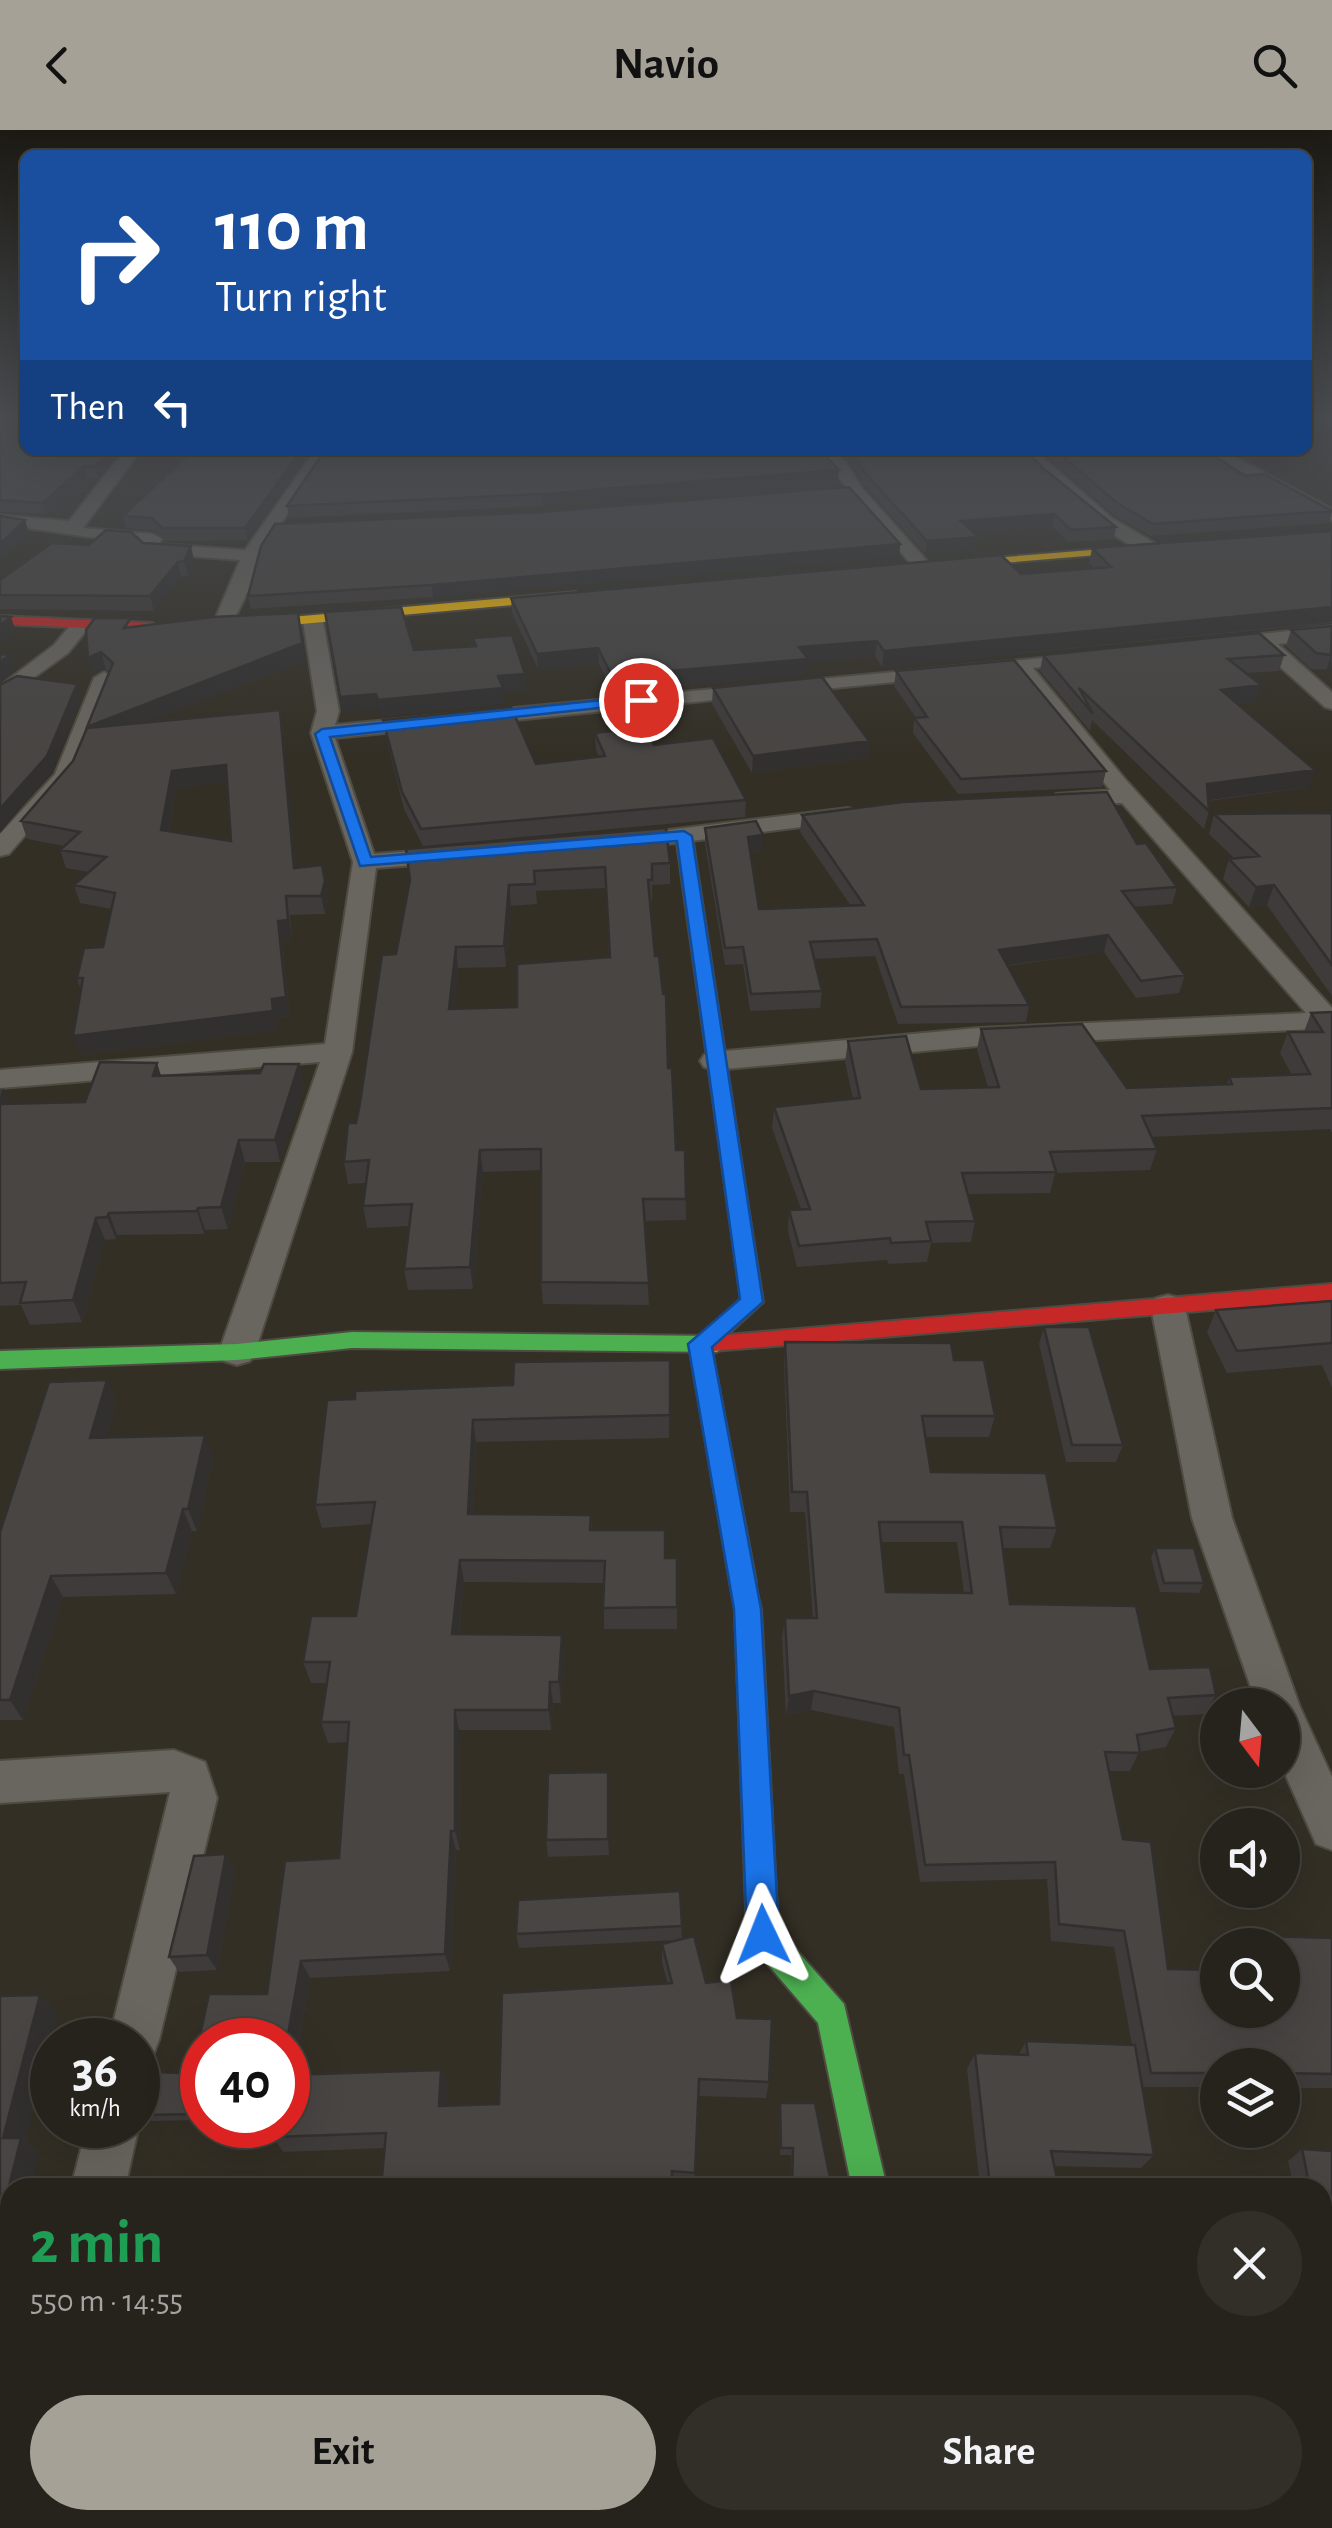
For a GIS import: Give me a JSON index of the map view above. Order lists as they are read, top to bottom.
{
  "north": "bottom",
  "page": {
    "header": "Navio",
    "turn": ["110 m", "Turn right"],
    "then": "Then",
    "speed": "36 km/h",
    "limit": "40",
    "heading": ["2 min", "550 m · 14:55"],
    "buttons": ["Exit", "Share"]
  }
}
